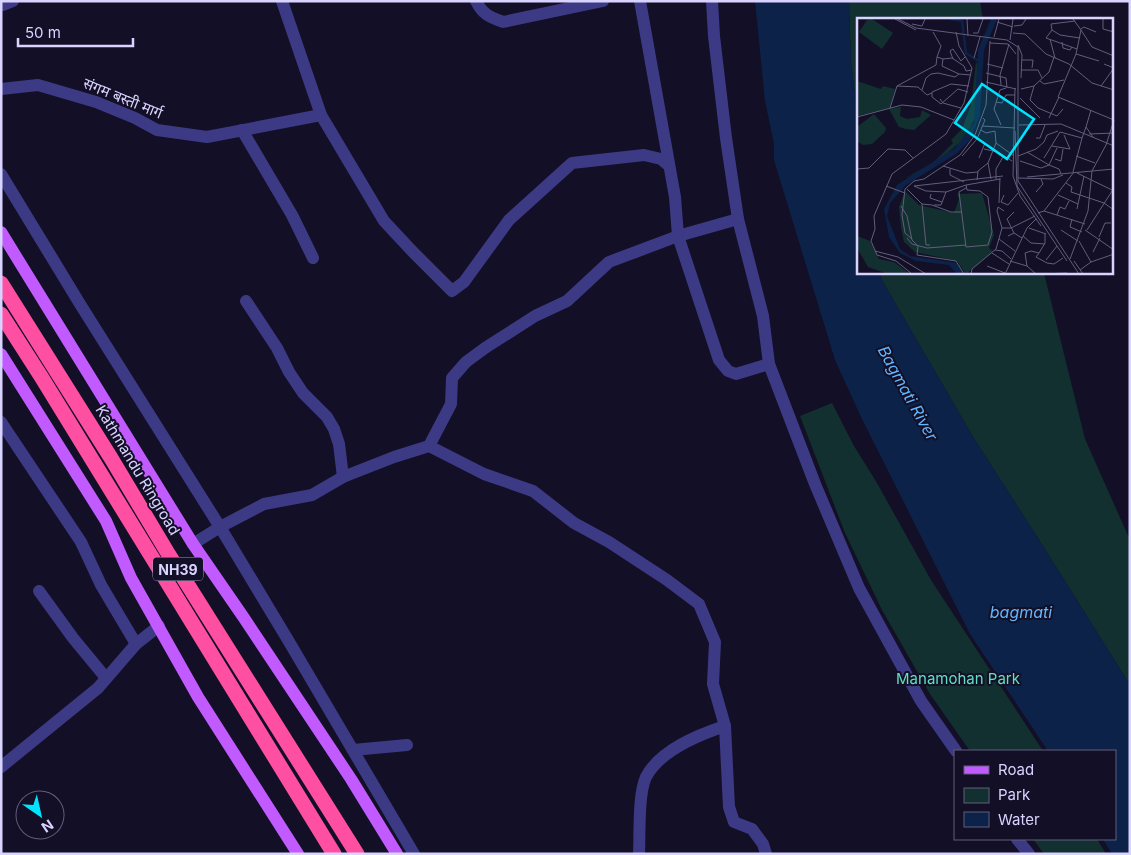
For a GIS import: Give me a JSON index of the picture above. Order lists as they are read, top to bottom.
{
  "streets": {
    "highway": ["Kathmandu Ringroad", "NH39"],
    "street": ["संगम बस्ती मार्ग"]
  },
  "water": ["Bagmati River", "bagmati"],
  "parks": ["Manamohan Park"],
  "legend": ["Road", "Park", "Water"],
  "scale_bar": "50 m",
  "north": "bottom right"
}
